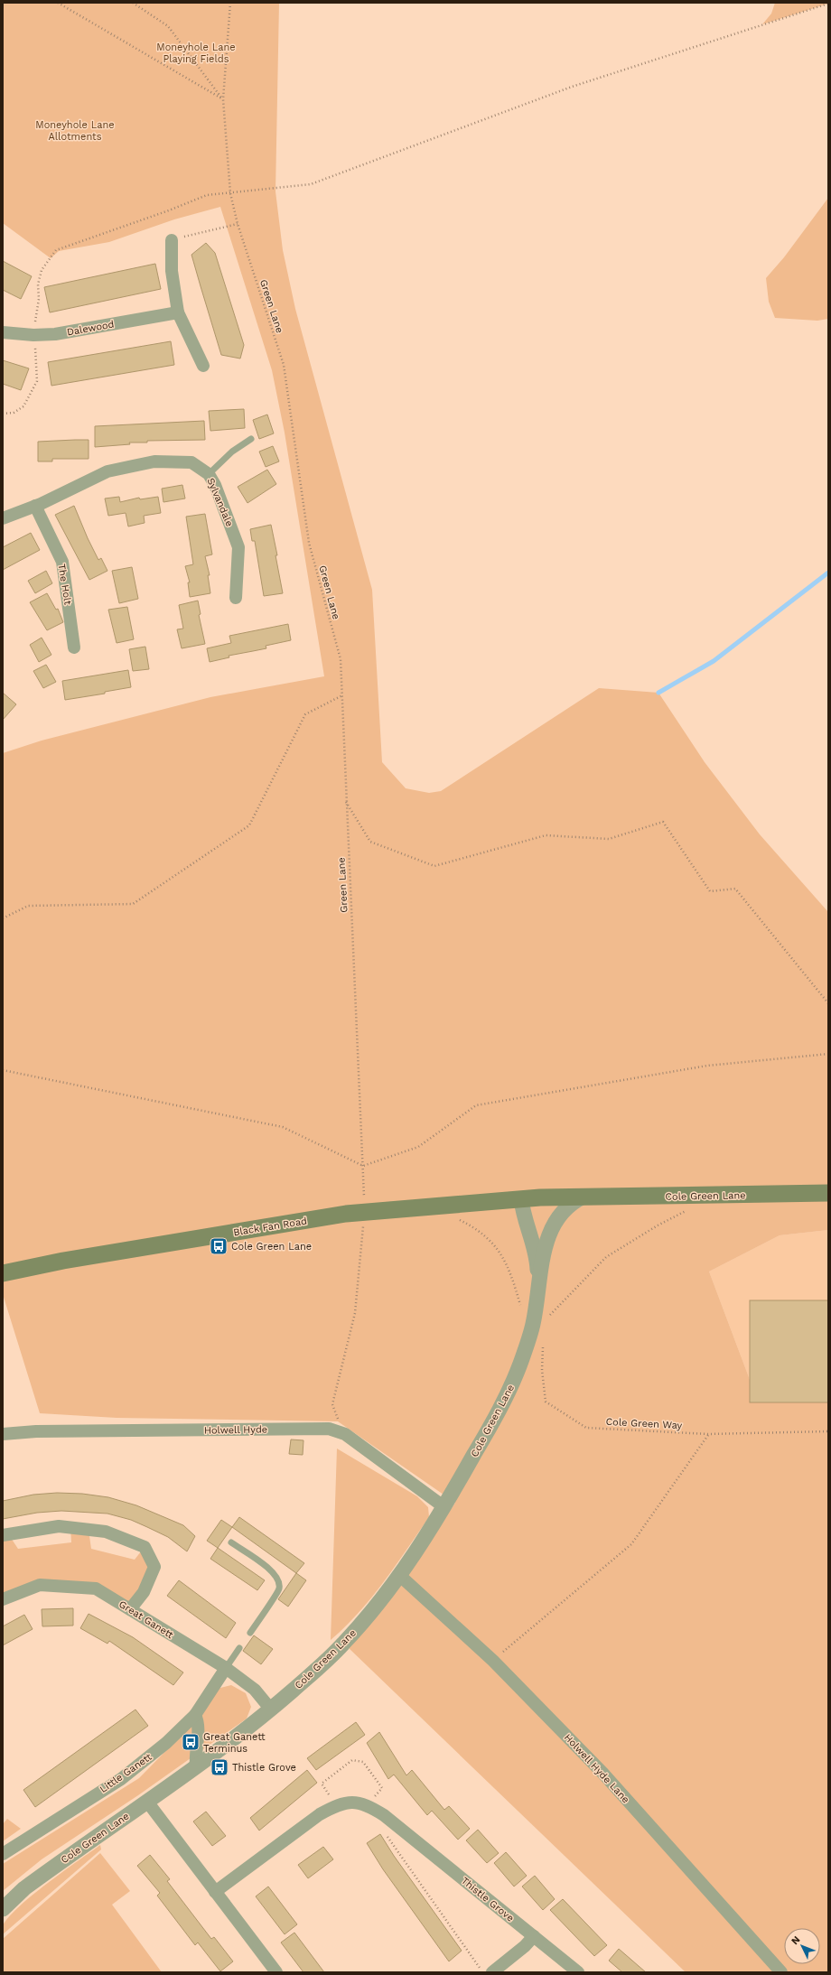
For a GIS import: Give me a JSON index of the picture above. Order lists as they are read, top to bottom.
{
  "streets": {
    "main road": ["Cole Green Lane", "Black Fan Road"],
    "street": [
      "Dalewood",
      "Sylvandale",
      "The Holt",
      "Holwell Hyde",
      "Great Ganett",
      "Holwell Hyde Lane",
      "Little Ganett",
      "Thistle Grove"
    ],
    "path": ["Green Lane", "Cole Green Way"]
  },
  "crossings": [
    ["Sylvandale", "The Holt"],
    ["Cole Green Lane", "Black Fan Road"],
    ["Cole Green Lane", "Holwell Hyde"],
    ["Cole Green Lane", "Great Ganett"],
    ["Cole Green Lane", "Holwell Hyde Lane"],
    ["Great Ganett", "Little Ganett"]
  ],
  "parks": ["Moneyhole Lane Playing Fields", "Moneyhole Lane Allotments"],
  "places": {
    "bus stop": ["Cole Green Lane", "Great Ganett Terminus", "Thistle Grove"]
  },
  "north": "top left"
}
